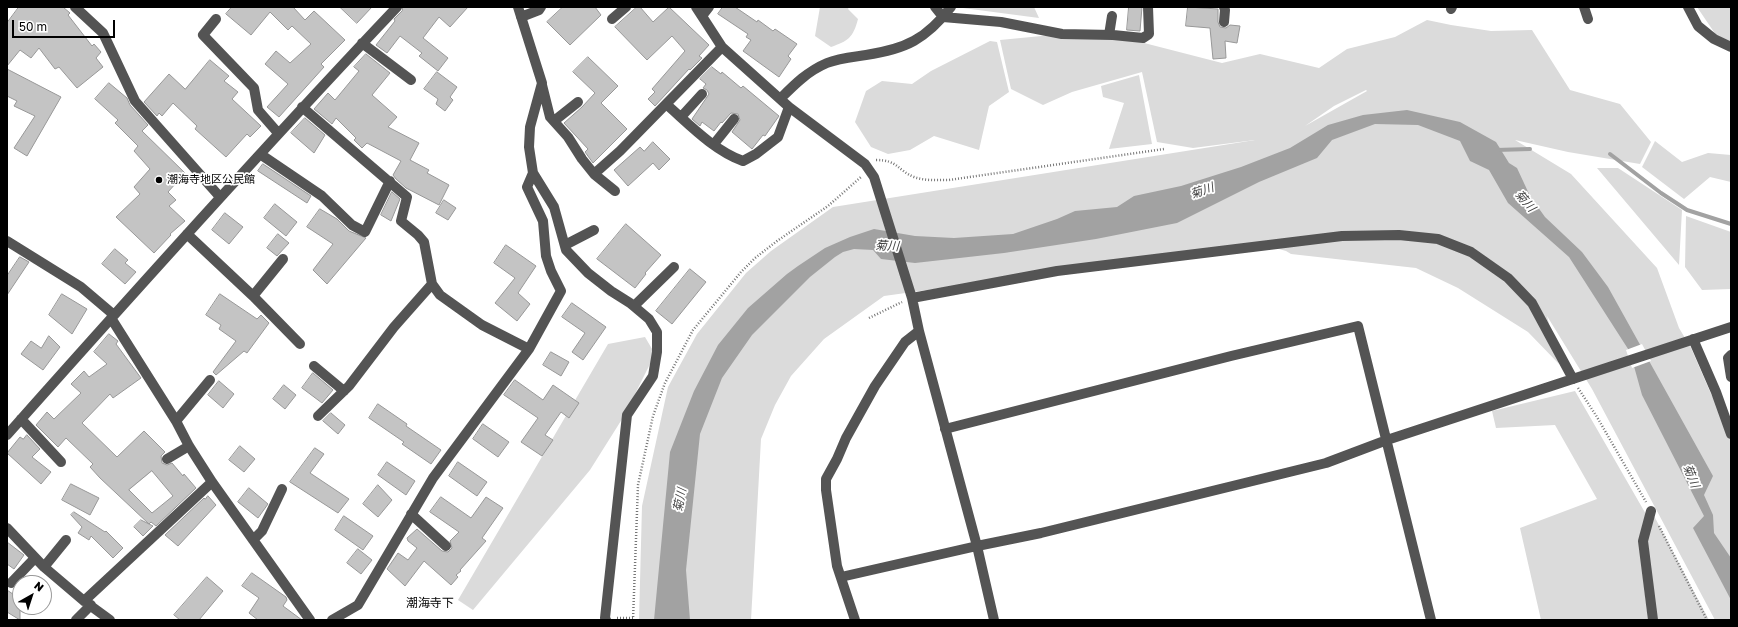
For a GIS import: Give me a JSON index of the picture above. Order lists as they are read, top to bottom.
{
  "districts": ["潮海寺下"],
  "water": ["菊川"],
  "places": ["潮海寺地区公民館"],
  "scale_bar": "50 m",
  "north": "top right"
}
